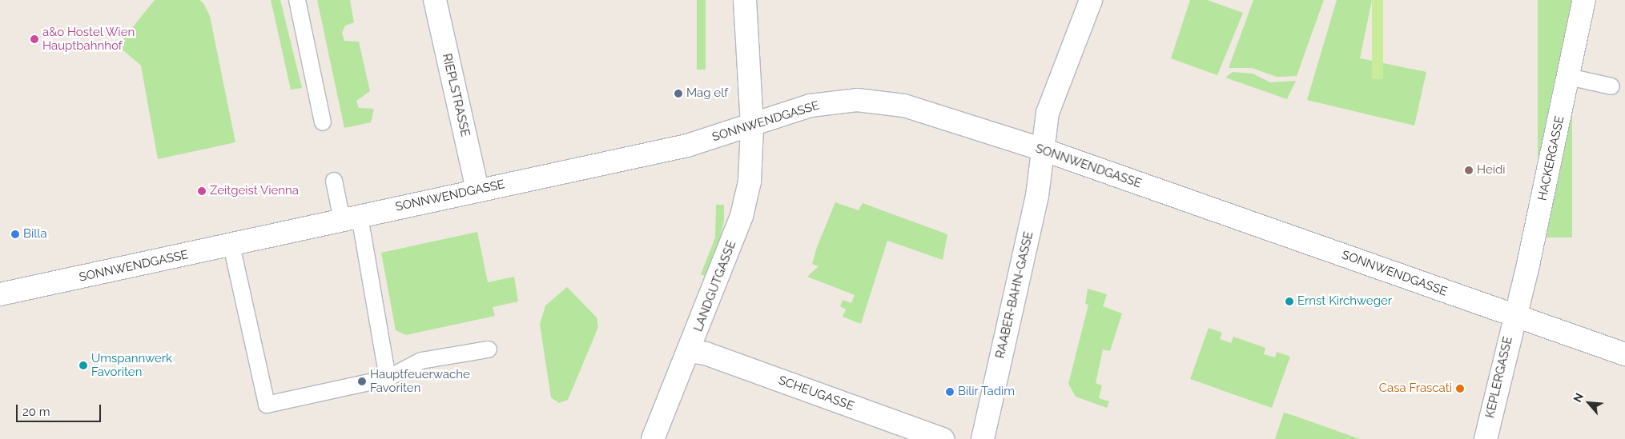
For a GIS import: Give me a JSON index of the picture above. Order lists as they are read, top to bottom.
{
  "streets": {
    "street": [
      "RIEPLSTRASSE",
      "SONNWENDGASSE",
      "HACKERGASSE",
      "LANDGUTGASSE",
      "RAABER-BAHN-GASSE",
      "KEPLERGASSE",
      "SCHEUGASSE"
    ]
  },
  "crossings": [
    ["RIEPLSTRASSE", "SONNWENDGASSE"],
    ["SONNWENDGASSE", "HACKERGASSE"],
    ["SONNWENDGASSE", "LANDGUTGASSE"],
    ["SONNWENDGASSE", "RAABER-BAHN-GASSE"],
    ["SONNWENDGASSE", "KEPLERGASSE"],
    ["HACKERGASSE", "KEPLERGASSE"],
    ["LANDGUTGASSE", "SCHEUGASSE"]
  ],
  "places": [
    "a&o Hostel Wien Hauptbahnhof",
    "Mag elf",
    "Heidi",
    "Zeitgeist Vienna",
    "Billa",
    "Ernst Kirchweger",
    "Umspannwerk Favoriten",
    "Hauptfeuerwache Favoriten",
    "Casa Frascati",
    "Bilir Tadim"
  ],
  "scale_bar": "20 m",
  "north": "top left"
}
